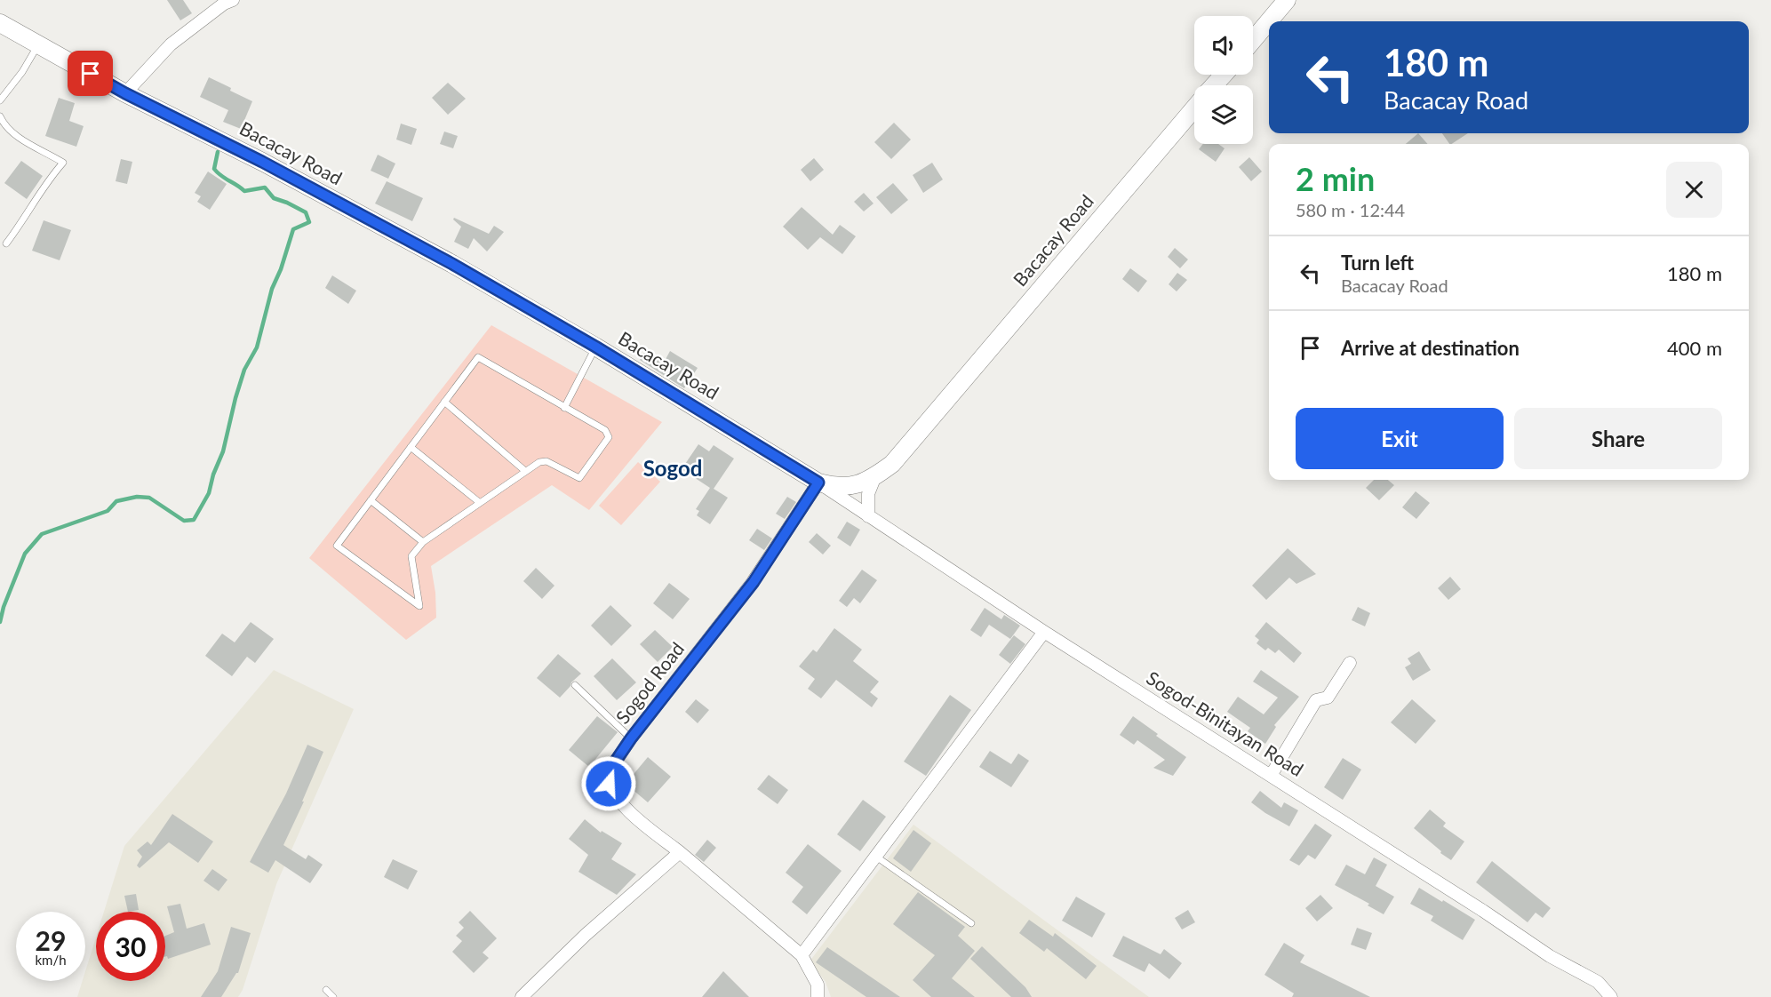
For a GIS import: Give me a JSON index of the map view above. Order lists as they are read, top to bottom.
{
  "streets": {
    "main road": ["Bacacay Road"],
    "street": ["Sogod Road", "Sogod-Binitayan Road"]
  },
  "crossings": [
    ["Bacacay Road", "Sogod Road"],
    ["Bacacay Road", "Sogod-Binitayan Road"],
    ["Sogod Road", "Sogod-Binitayan Road"]
  ],
  "districts": ["Sogod"],
  "page": {
    "turn": ["180 m", "Bacacay Road"],
    "heading": ["2 min", "580 m · 12:44"],
    "list": [
      {
        "name": "Turn left",
        "note": "Bacacay Road",
        "value": "180 m"
      },
      {
        "name": "Arrive at destination",
        "value": "400 m"
      }
    ],
    "buttons": ["Exit", "Share"],
    "speed": "29 km/h",
    "limit": "30"
  }
}
